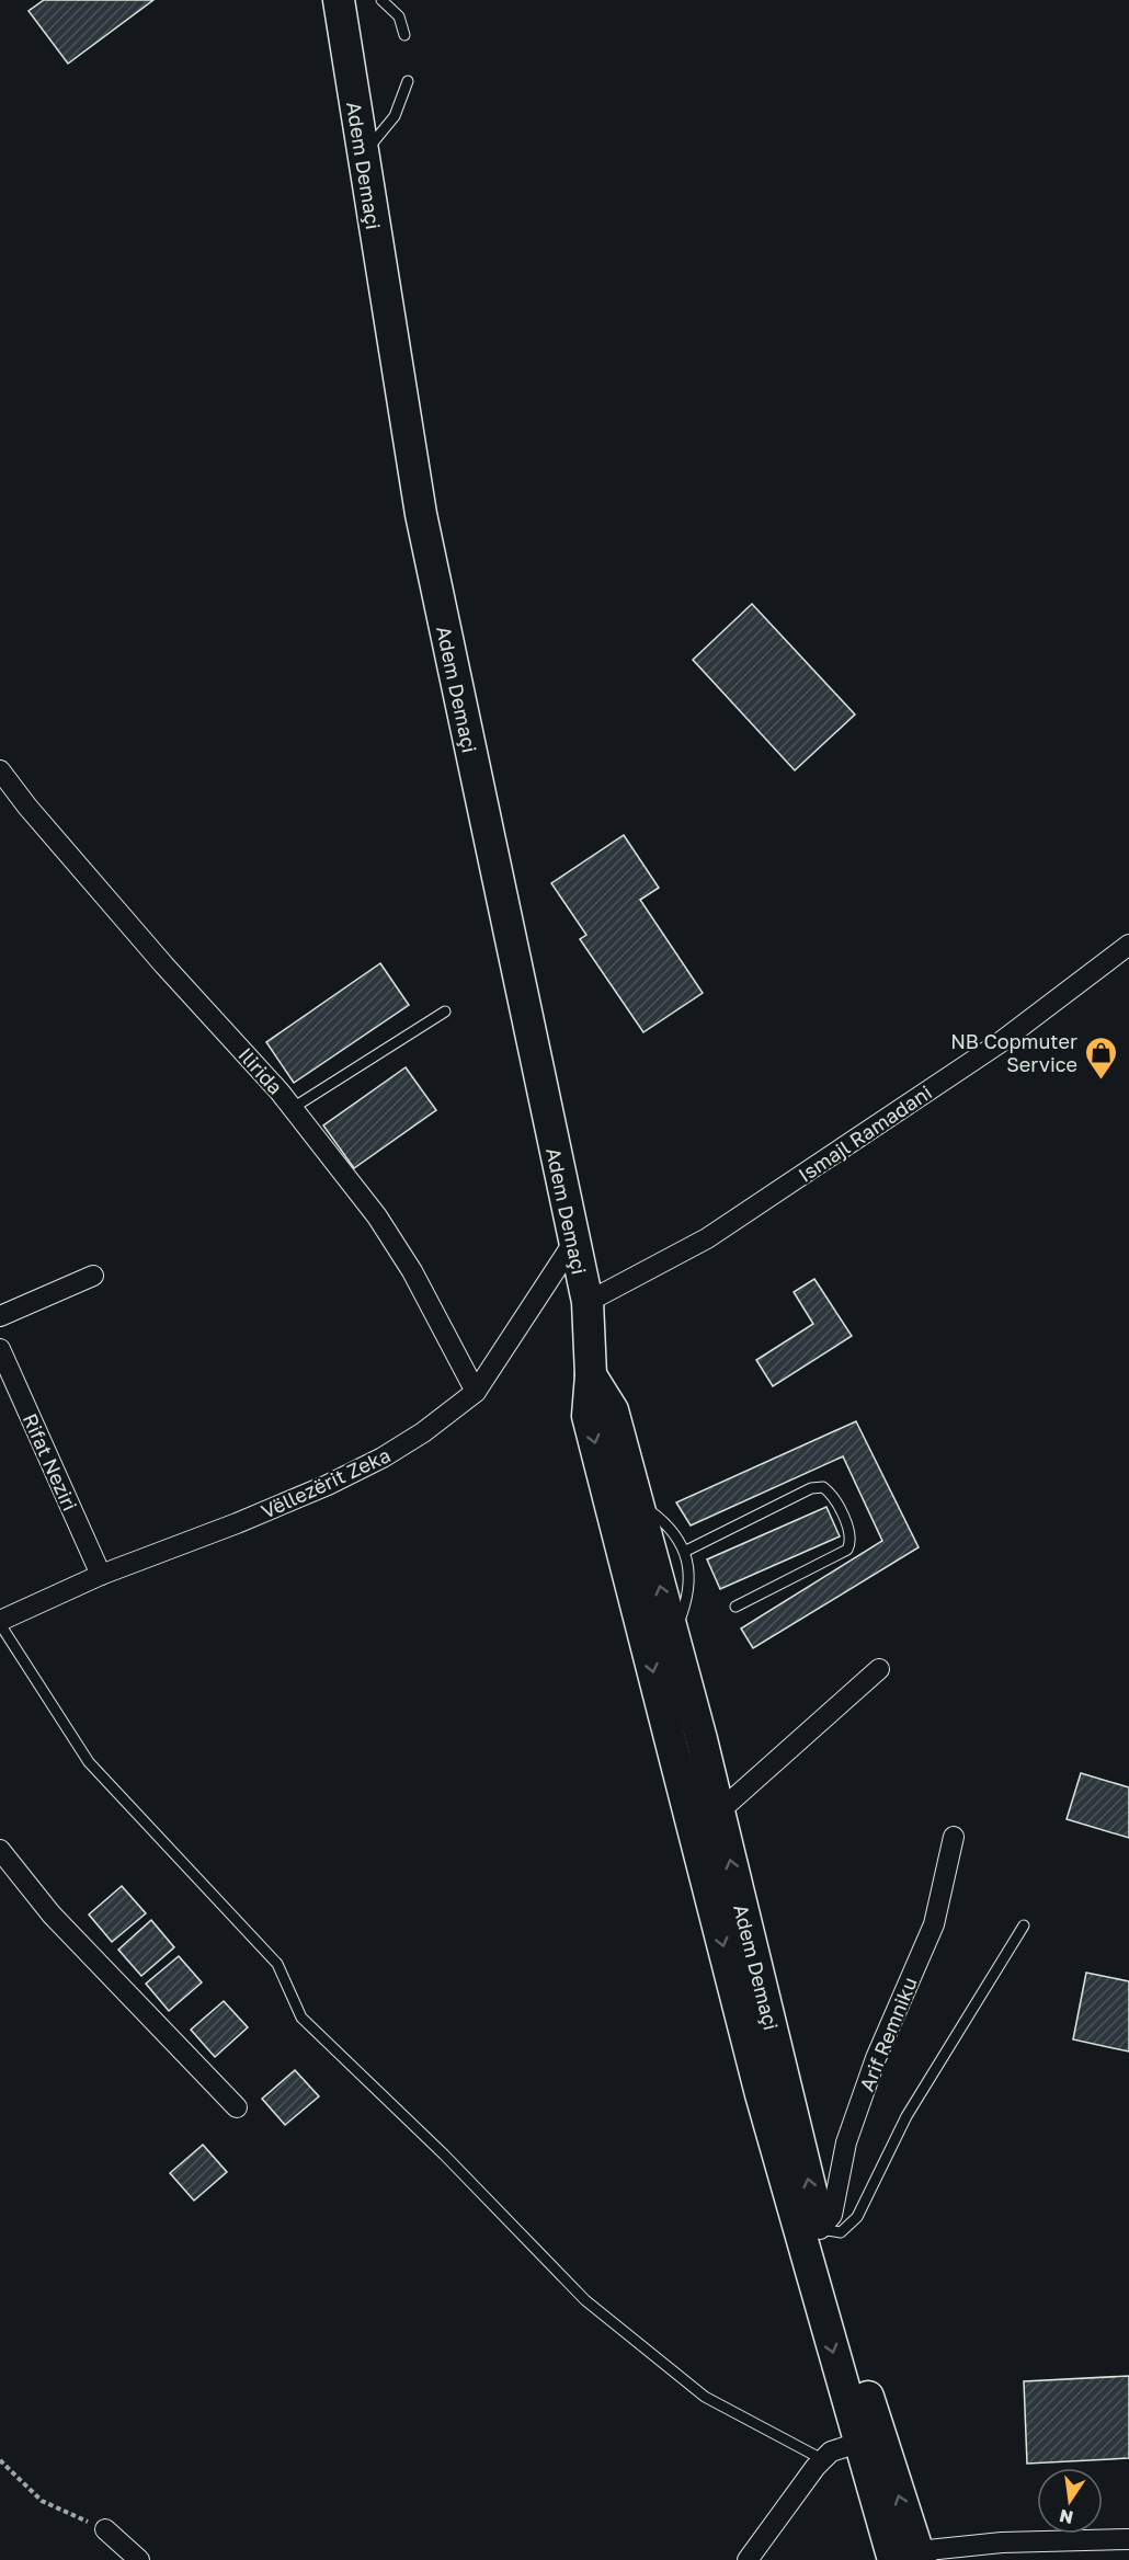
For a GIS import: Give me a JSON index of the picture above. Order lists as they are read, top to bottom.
{
  "streets": {
    "main road": ["Adem Demaçi"],
    "street": [
      "Ilirida",
      "Ismajl Ramadani",
      "Rifat Neziri",
      "Vëllezërit Zeka",
      "Arif Remniku"
    ]
  },
  "crossings": [
    ["Adem Demaçi", "Ismajl Ramadani"],
    ["Adem Demaçi", "Vëllezërit Zeka"],
    ["Adem Demaçi", "Arif Remniku"],
    ["Ilirida", "Vëllezërit Zeka"],
    ["Rifat Neziri", "Vëllezërit Zeka"]
  ],
  "places": {
    "shop": ["NB Copmuter Service"]
  },
  "north": "bottom"
}
